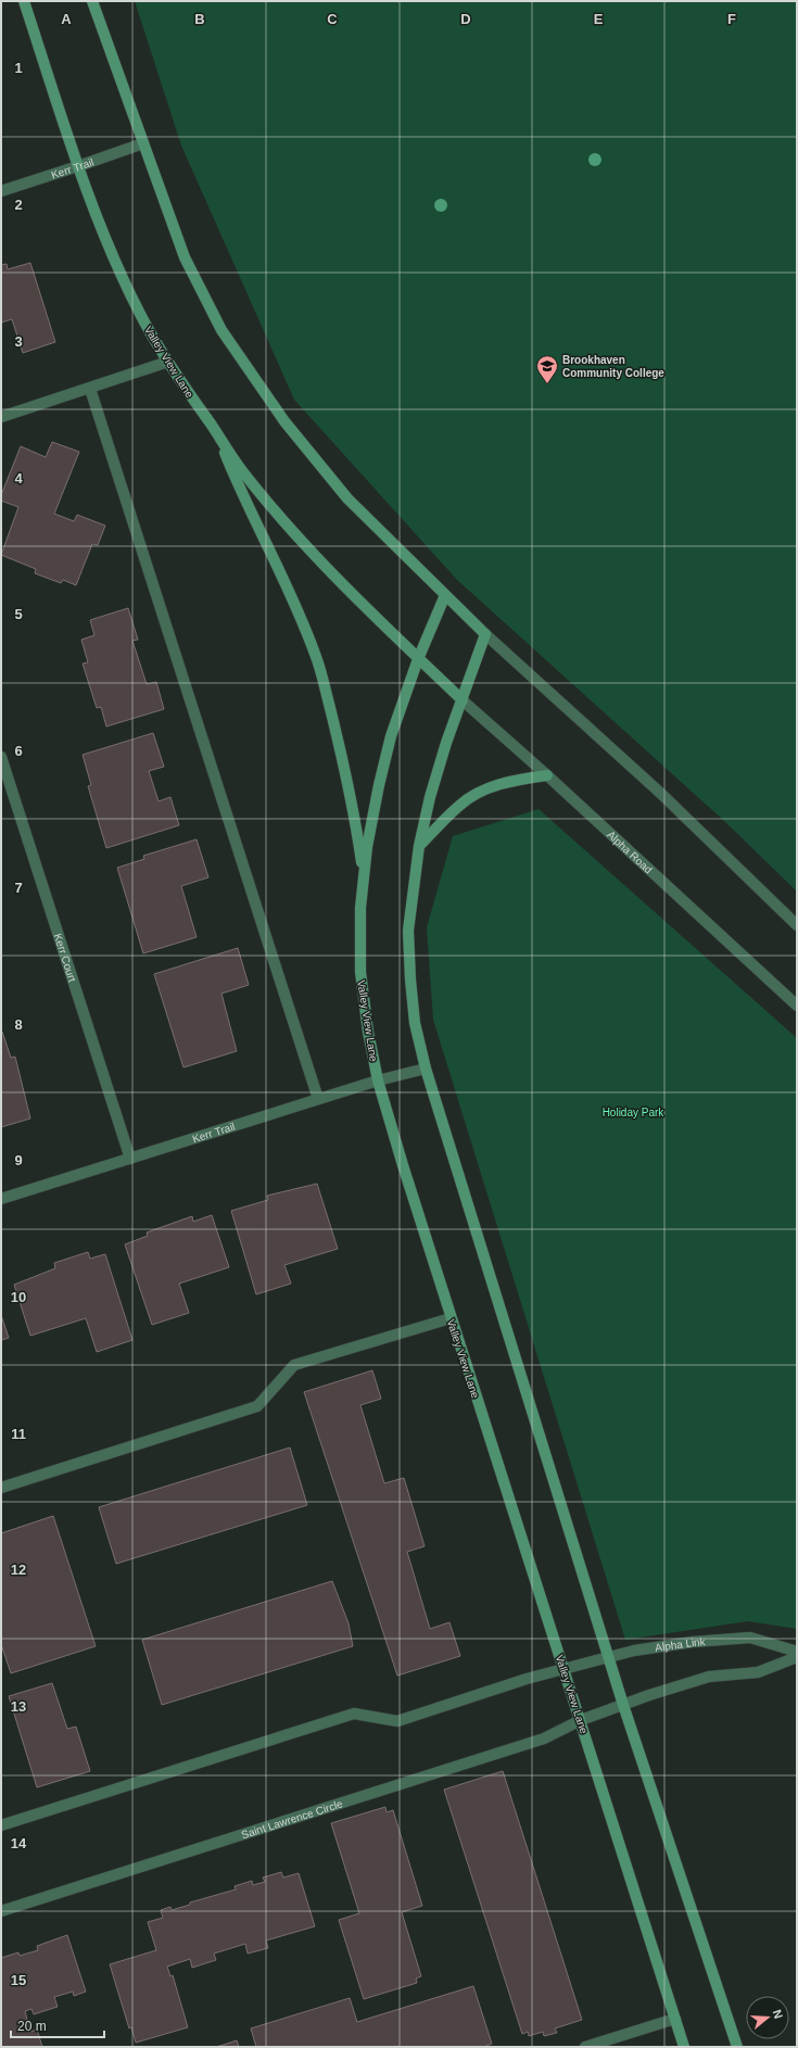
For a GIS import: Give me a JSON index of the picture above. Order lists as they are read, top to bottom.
{
  "streets": {
    "main road": ["Valley View Lane"],
    "street": [
      "Kerr Trail",
      "Alpha Road",
      "Kerr Court",
      "Alpha Link",
      "Saint Lawrence Circle"
    ]
  },
  "crossings": [
    ["Kerr Trail", "Valley View Lane"],
    ["Kerr Trail", "Kerr Court"],
    ["Valley View Lane", "Alpha Road"],
    ["Valley View Lane", "Alpha Link"],
    ["Valley View Lane", "Saint Lawrence Circle"]
  ],
  "parks": ["Holiday Park"],
  "places": {
    "school or university": ["Brookhaven Community College"]
  },
  "scale_bar": "20 m",
  "north": "right",
  "grid": {
    "columns": [
      "A",
      "B",
      "C",
      "D",
      "E",
      "F"
    ],
    "rows": [
      "1",
      "2",
      "3",
      "4",
      "5",
      "6",
      "7",
      "8",
      "9",
      "10",
      "11",
      "12",
      "13",
      "14",
      "15"
    ]
  }
}
